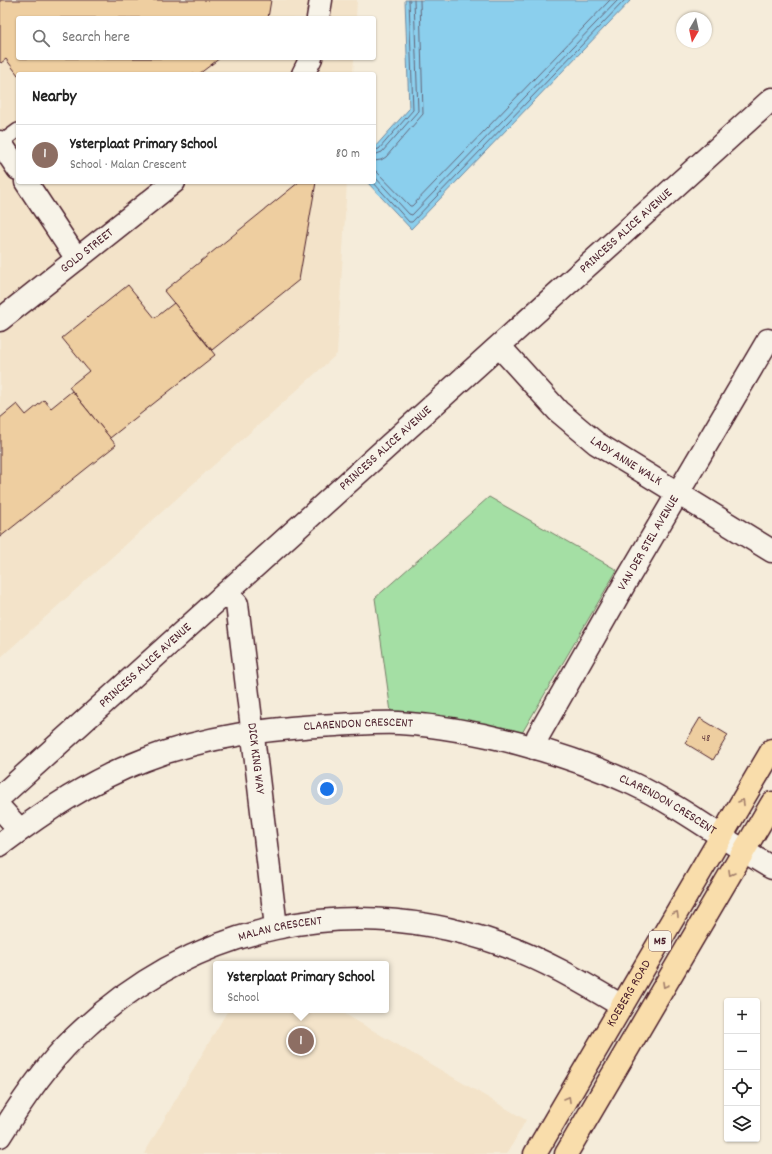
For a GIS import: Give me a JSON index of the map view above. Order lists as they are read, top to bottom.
{
  "streets": {
    "main road": ["M5", "KOEBERG ROAD"],
    "street": [
      "PRINCESS ALICE AVENUE",
      "GOLD STREET",
      "LADY ANNE WALK",
      "VAN DER STEL AVENUE",
      "CLARENDON CRESCENT",
      "DICK KING WAY",
      "MALAN CRESCENT"
    ]
  },
  "crossings": [
    ["PRINCESS ALICE AVENUE", "LADY ANNE WALK"],
    ["PRINCESS ALICE AVENUE", "DICK KING WAY"],
    ["LADY ANNE WALK", "VAN DER STEL AVENUE"],
    ["VAN DER STEL AVENUE", "CLARENDON CRESCENT"],
    ["CLARENDON CRESCENT", "DICK KING WAY"],
    ["CLARENDON CRESCENT", "KOEBERG ROAD"],
    ["DICK KING WAY", "MALAN CRESCENT"],
    ["MALAN CRESCENT", "KOEBERG ROAD"]
  ],
  "house_numbers": ["48"],
  "north": "bottom",
  "page": {
    "search": "Search here",
    "heading": "Nearby",
    "list": [
      {
        "mark": "1",
        "name": "Ysterplaat Primary School",
        "note": "School · Malan Crescent",
        "value": "80 m"
      }
    ],
    "popup": ["Ysterplaat Primary School", "School"],
    "map_buttons": ["+", "−"],
    "pins": "1"
  }
}
